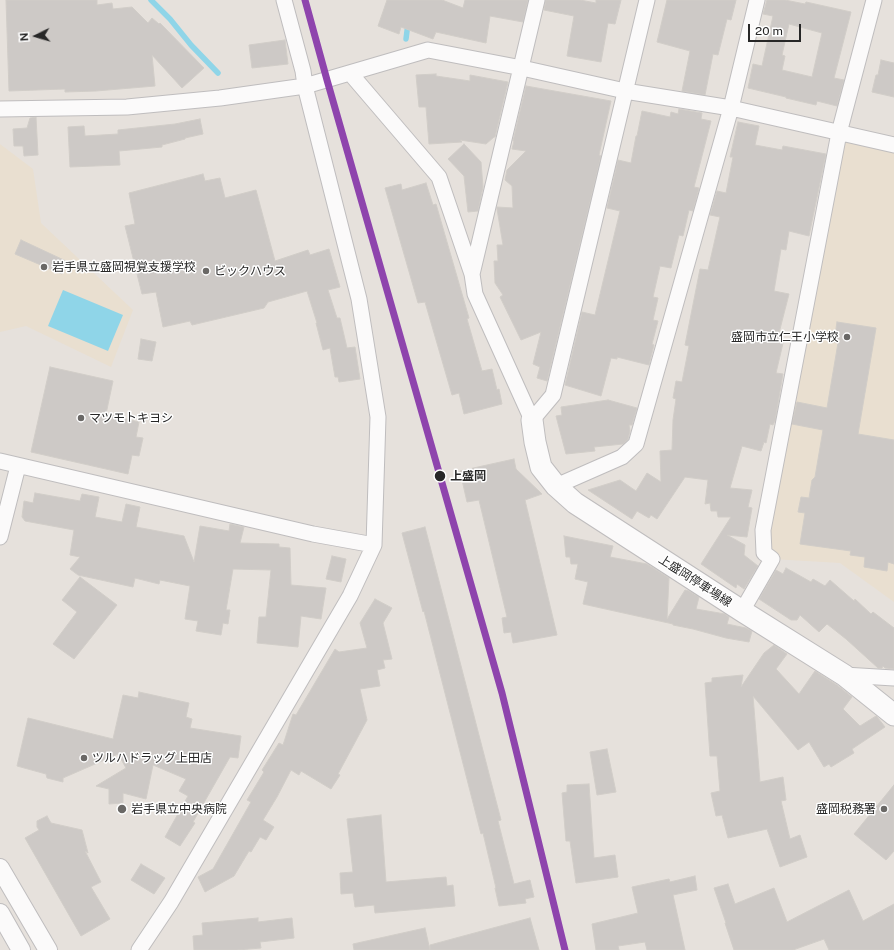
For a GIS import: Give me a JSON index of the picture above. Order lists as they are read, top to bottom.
{
  "streets": {
    "main road": ["上盛岡停車場線"]
  },
  "places": [
    "岩手県立盛岡視覚支援学校",
    "ビックハウス",
    "盛岡市立仁王小学校",
    "マツモトキヨシ",
    "上盛岡",
    "ツルハドラッグ上田店",
    "岩手県立中央病院",
    "盛岡税務署"
  ],
  "scale_bar": "20 m",
  "north": "left"
}
